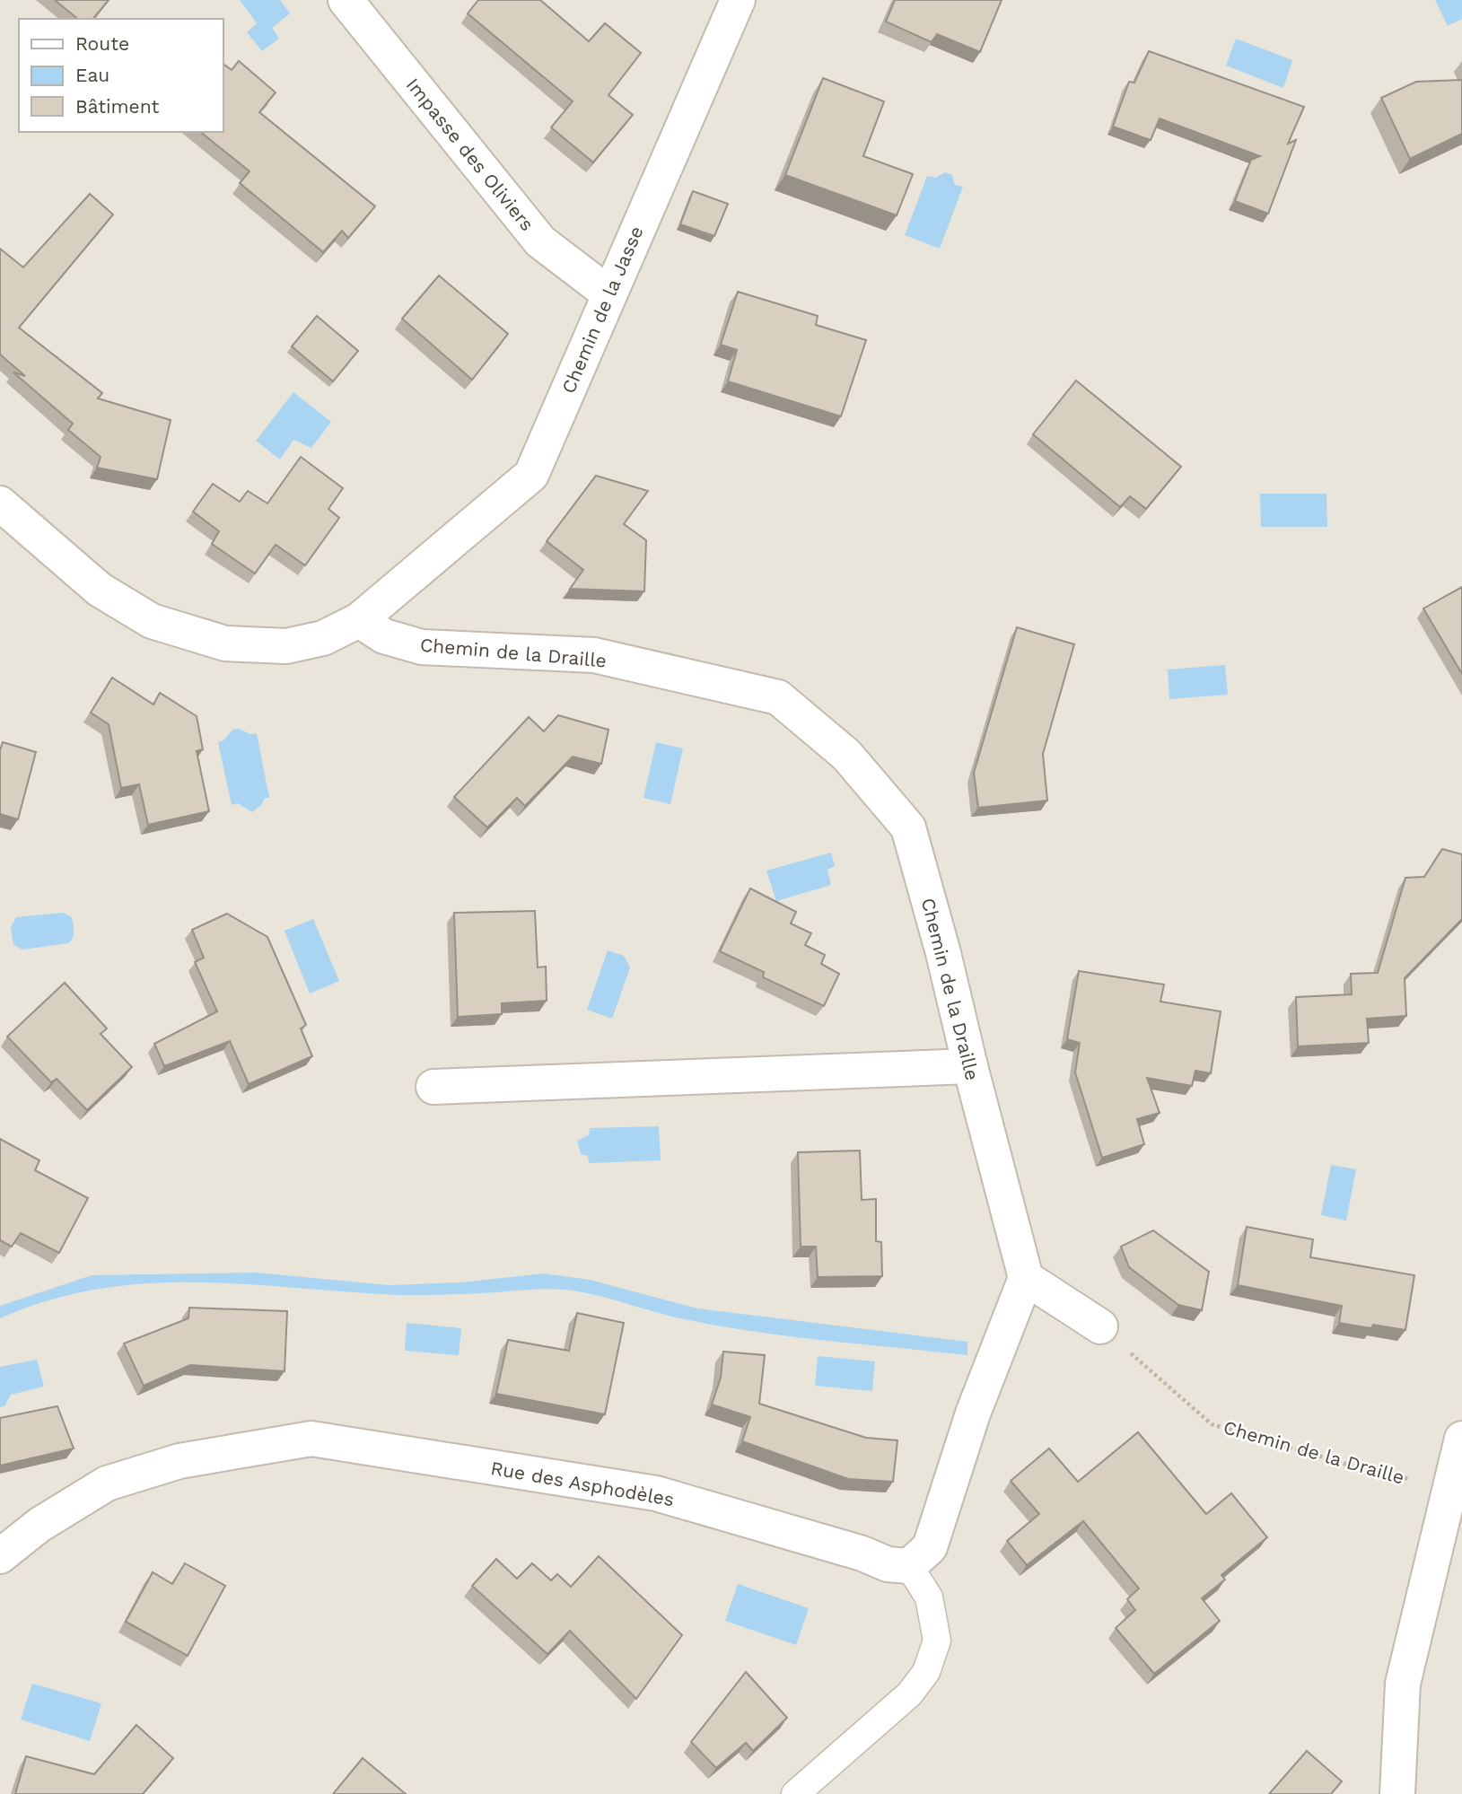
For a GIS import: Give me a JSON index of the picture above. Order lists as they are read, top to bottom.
{
  "streets": {
    "street": [
      "Impasse des Oliviers",
      "Chemin de la Jasse",
      "Chemin de la Draille",
      "Rue des Asphodèles"
    ]
  },
  "crossings": [
    ["Impasse des Oliviers", "Chemin de la Jasse"],
    ["Chemin de la Jasse", "Chemin de la Draille"]
  ],
  "legend": ["Route", "Eau", "Bâtiment"]
}
